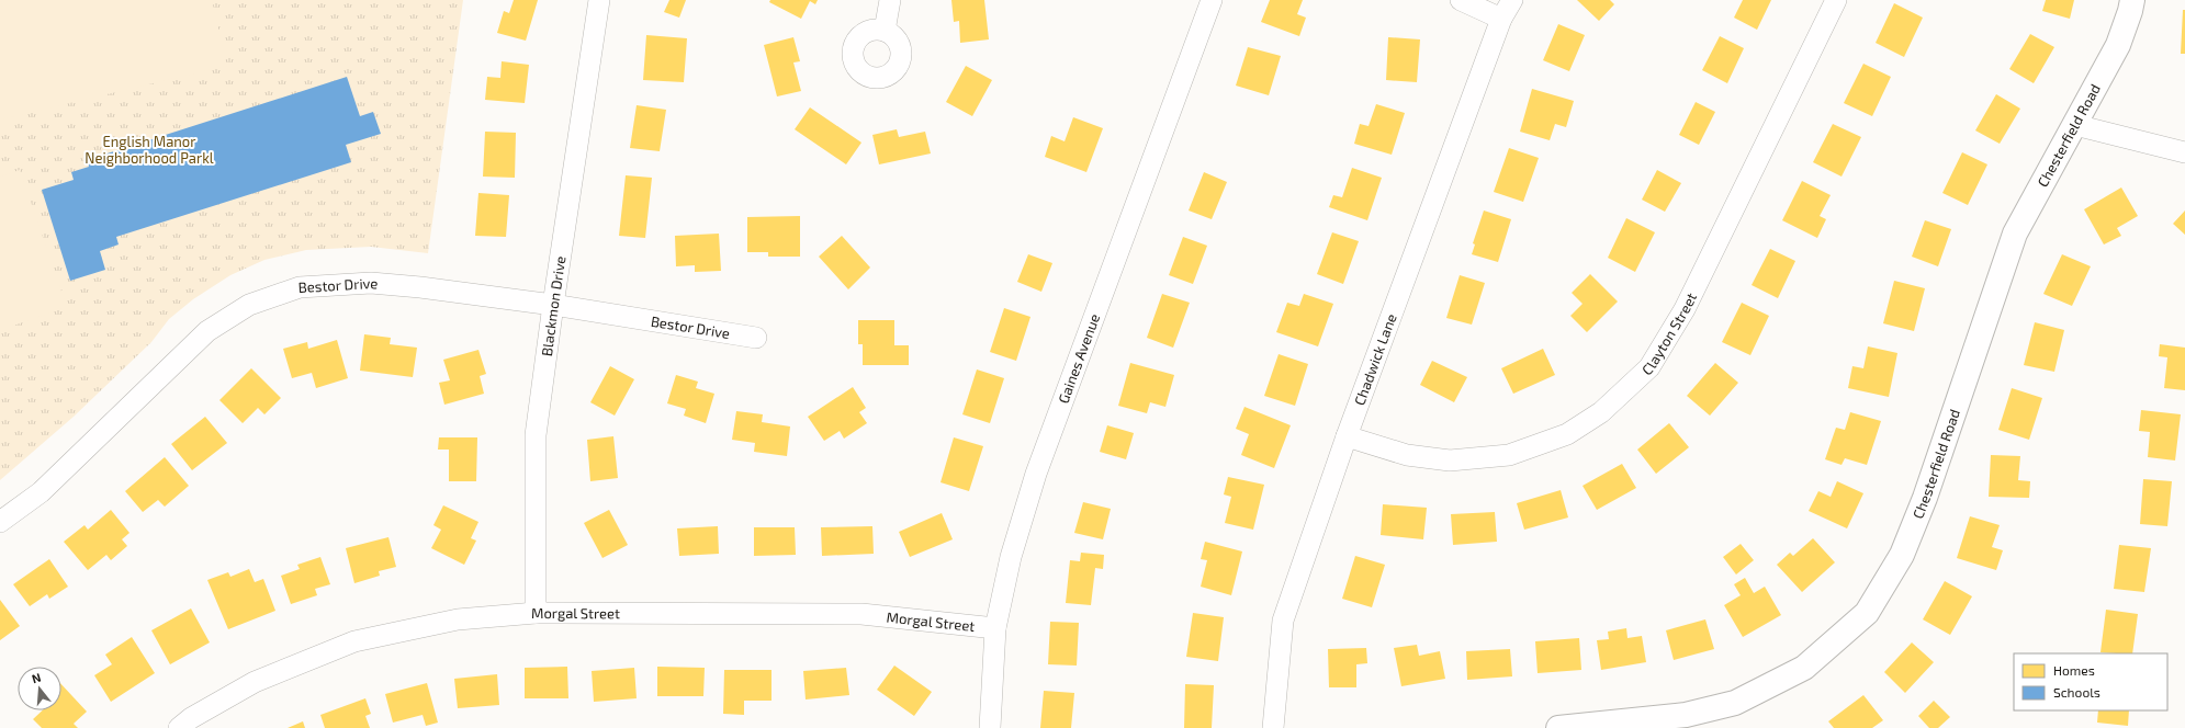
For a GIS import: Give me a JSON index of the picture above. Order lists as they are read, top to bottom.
{
  "streets": {
    "street": [
      "Chesterfield Road",
      "Bestor Drive",
      "Blackmon Drive",
      "Clayton Street",
      "Gaines Avenue",
      "Chadwick Lane",
      "Morgal Street"
    ]
  },
  "crossings": [
    ["Bestor Drive", "Blackmon Drive"],
    ["Blackmon Drive", "Morgal Street"],
    ["Clayton Street", "Chadwick Lane"],
    ["Gaines Avenue", "Morgal Street"]
  ],
  "parks": ["English Manor Neighborhood Parkl"],
  "legend": ["Homes", "Schools"],
  "north": "top"
}
